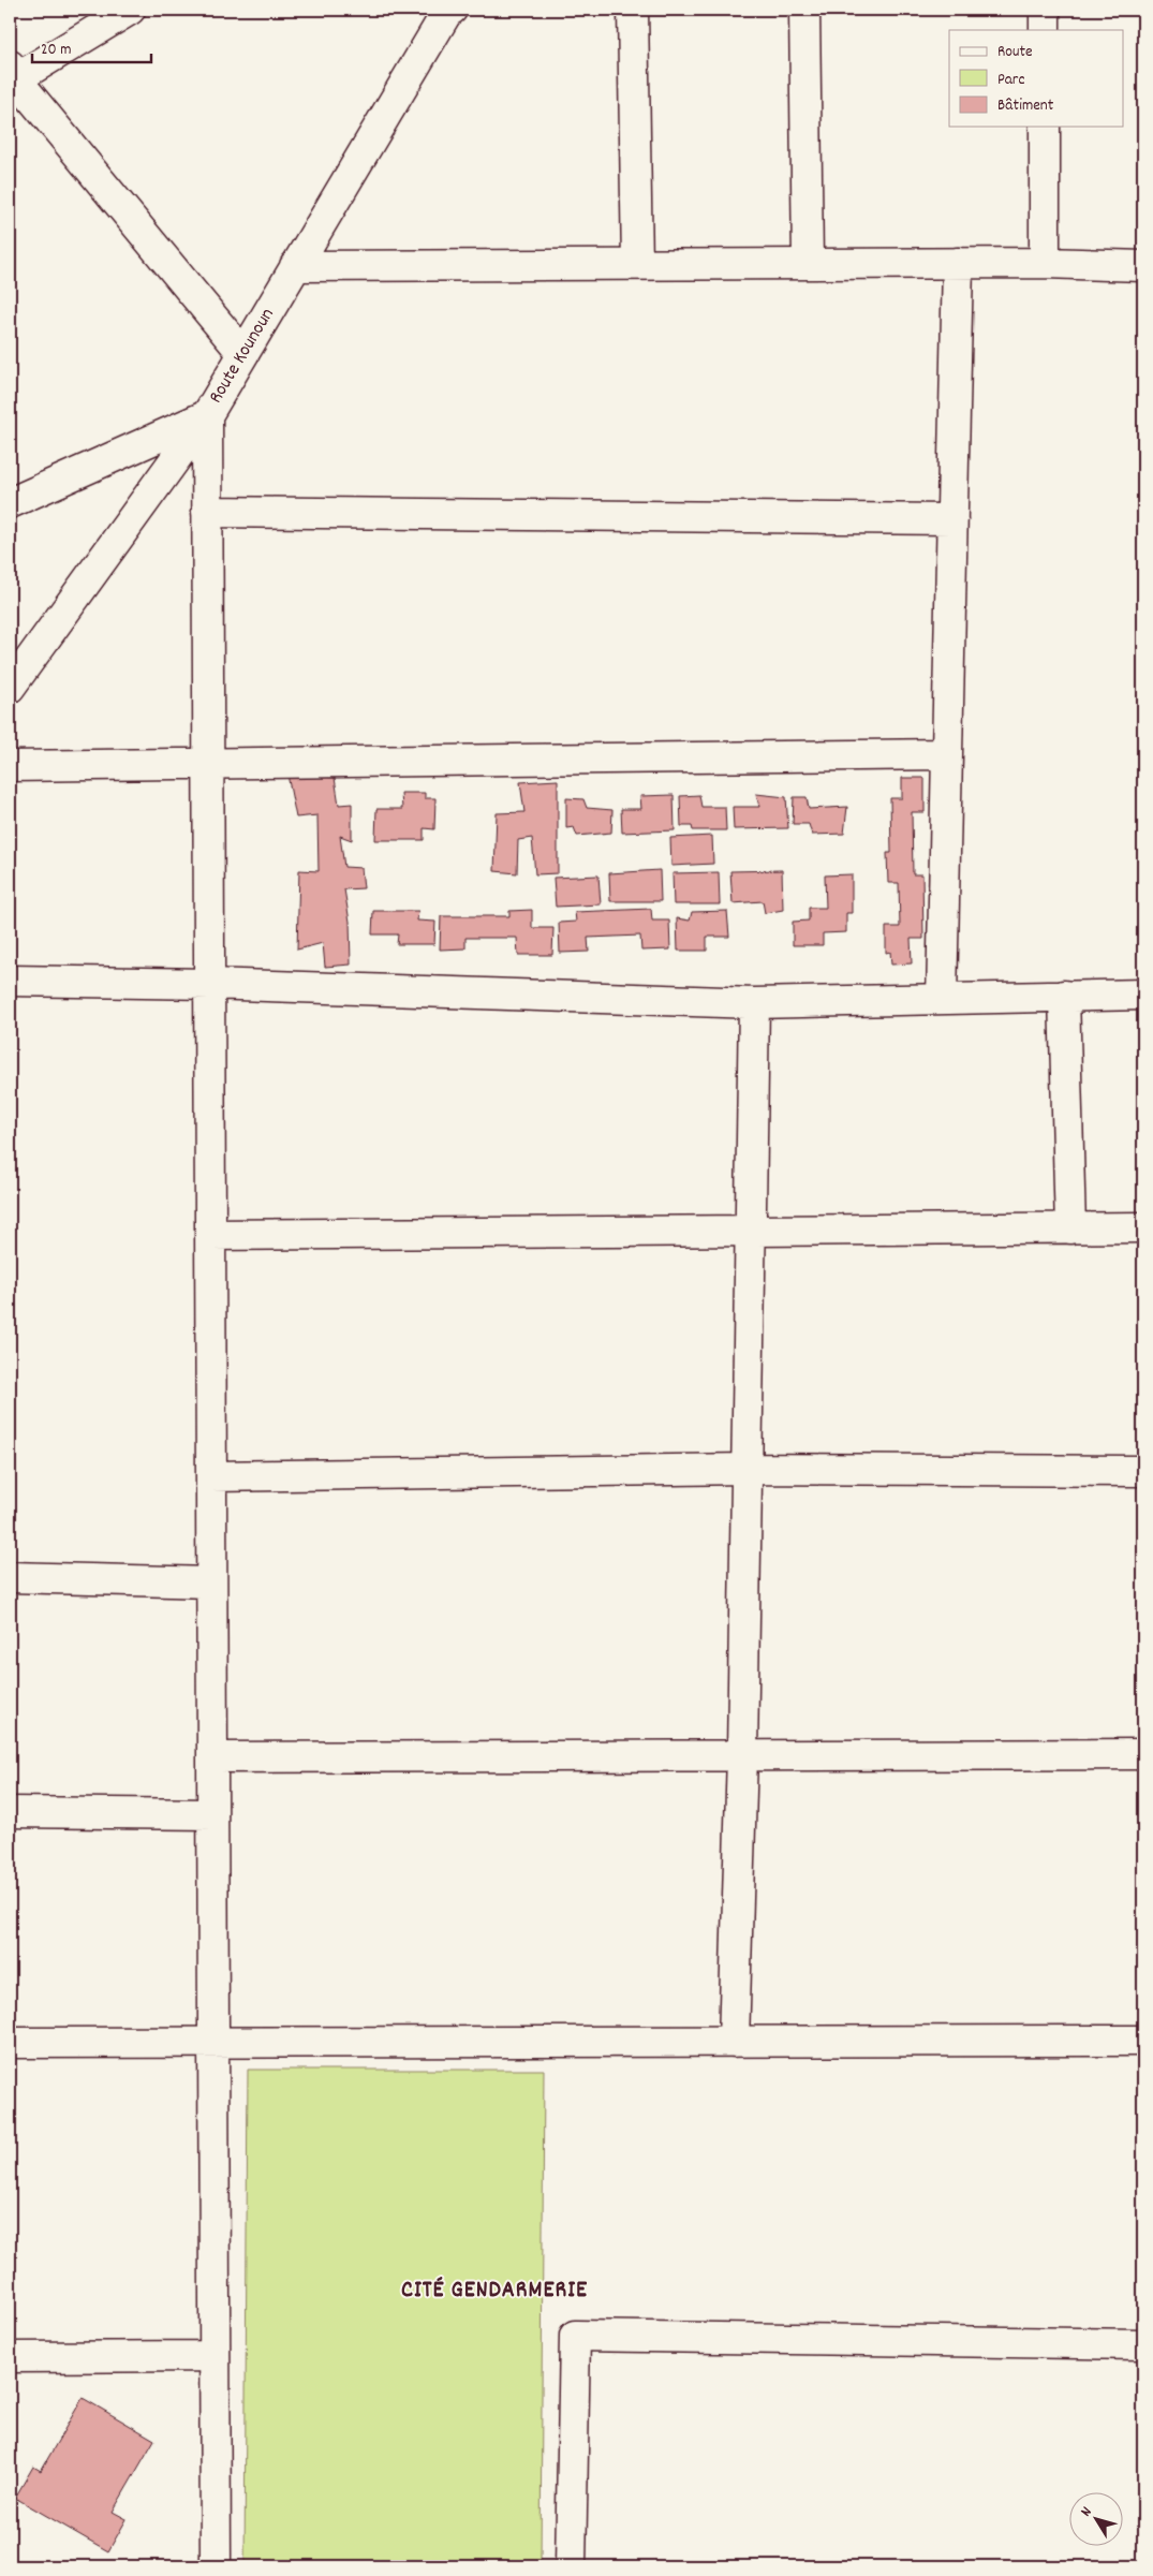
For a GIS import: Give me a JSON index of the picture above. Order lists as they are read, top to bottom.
{
  "streets": {
    "street": ["Route Kounoun"]
  },
  "districts": ["CITÉ GENDARMERIE"],
  "legend": ["Route", "Parc", "Bâtiment"],
  "scale_bar": "20 m",
  "north": "top left"
}
